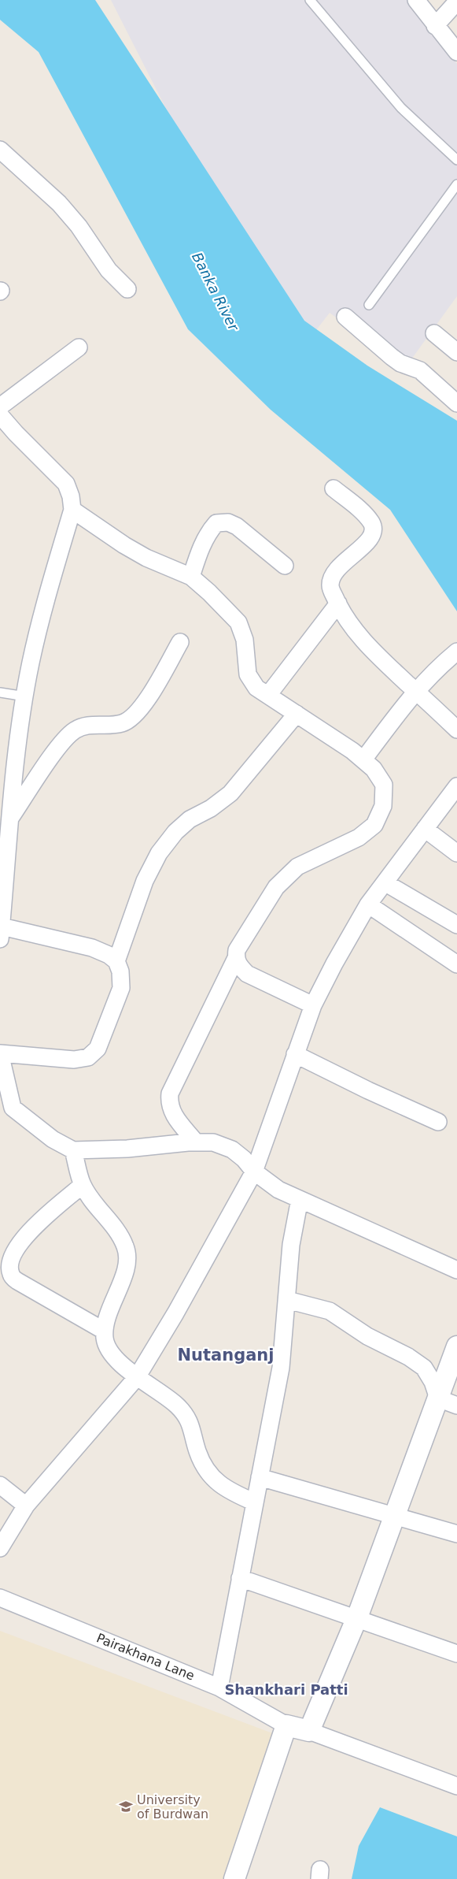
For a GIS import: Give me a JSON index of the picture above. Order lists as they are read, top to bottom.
{
  "streets": {
    "street": ["Pairakhana Lane"]
  },
  "districts": ["Nutanganj", "Shankhari Patti"],
  "water": ["Banka River"],
  "places": {
    "school or university": ["University of Burdwan"]
  }
}
